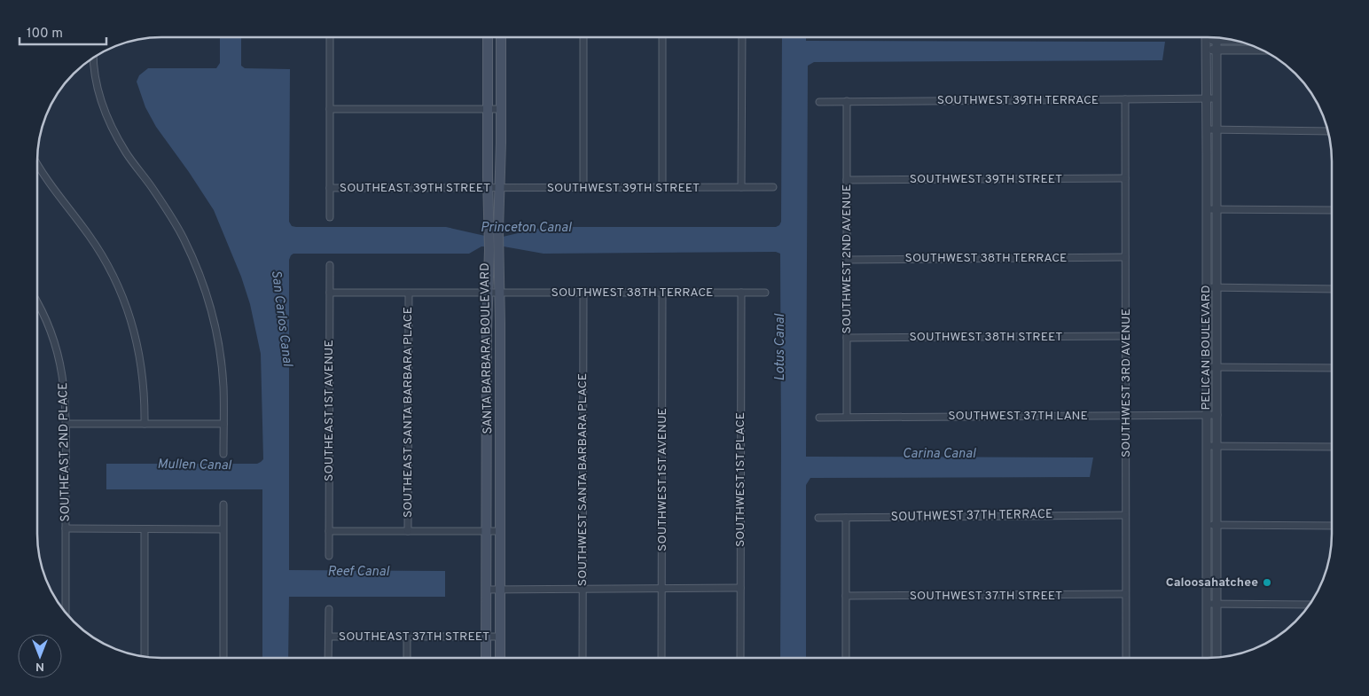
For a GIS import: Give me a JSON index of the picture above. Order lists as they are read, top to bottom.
{
  "streets": {
    "main road": ["SANTA BARBARA BOULEVARD"],
    "street": [
      "SOUTHWEST 39TH TERRACE",
      "SOUTHWEST 39TH STREET",
      "SOUTHEAST 39TH STREET",
      "SOUTHWEST 38TH TERRACE",
      "SOUTHWEST 2ND AVENUE",
      "SOUTHWEST 38TH STREET",
      "PELICAN BOULEVARD",
      "SOUTHWEST 3RD AVENUE",
      "SOUTHEAST 1ST AVENUE",
      "SOUTHEAST SANTA BARBARA PLACE",
      "SOUTHWEST 37TH LANE",
      "SOUTHEAST 2ND PLACE",
      "SOUTHWEST SANTA BARBARA PLACE",
      "SOUTHWEST 1ST AVENUE",
      "SOUTHWEST 1ST PLACE",
      "SOUTHWEST 37TH TERRACE",
      "SOUTHWEST 37TH STREET",
      "SOUTHEAST 37TH STREET"
    ]
  },
  "crossings": [
    ["SOUTHWEST 39TH TERRACE", "SOUTHWEST 2ND AVENUE"],
    ["SOUTHWEST 39TH TERRACE", "PELICAN BOULEVARD"],
    ["SOUTHWEST 39TH TERRACE", "SOUTHWEST 3RD AVENUE"],
    ["SOUTHWEST 39TH STREET", "SOUTHEAST 39TH STREET"],
    ["SOUTHWEST 39TH STREET", "SOUTHWEST 2ND AVENUE"],
    ["SOUTHWEST 39TH STREET", "SANTA BARBARA BOULEVARD"],
    ["SOUTHWEST 39TH STREET", "SOUTHWEST 3RD AVENUE"],
    ["SOUTHEAST 39TH STREET", "SANTA BARBARA BOULEVARD"],
    ["SOUTHWEST 38TH TERRACE", "SOUTHWEST 2ND AVENUE"],
    ["SOUTHWEST 38TH TERRACE", "SANTA BARBARA BOULEVARD"],
    ["SOUTHWEST 38TH TERRACE", "SOUTHWEST 3RD AVENUE"],
    ["SOUTHWEST 38TH TERRACE", "SOUTHEAST 1ST AVENUE"],
    ["SOUTHWEST 38TH TERRACE", "SOUTHEAST SANTA BARBARA PLACE"],
    ["SOUTHWEST 38TH TERRACE", "SOUTHWEST SANTA BARBARA PLACE"],
    ["SOUTHWEST 38TH TERRACE", "SOUTHWEST 1ST AVENUE"],
    ["SOUTHWEST 38TH TERRACE", "SOUTHWEST 1ST PLACE"],
    ["SOUTHWEST 2ND AVENUE", "SOUTHWEST 38TH STREET"],
    ["SOUTHWEST 2ND AVENUE", "SOUTHWEST 37TH LANE"],
    ["SOUTHWEST 38TH STREET", "SOUTHWEST 3RD AVENUE"],
    ["PELICAN BOULEVARD", "SOUTHWEST 37TH LANE"],
    ["SANTA BARBARA BOULEVARD", "SOUTHEAST 37TH STREET"],
    ["SOUTHWEST 3RD AVENUE", "SOUTHWEST 37TH LANE"],
    ["SOUTHWEST 3RD AVENUE", "SOUTHWEST 37TH TERRACE"],
    ["SOUTHWEST 3RD AVENUE", "SOUTHWEST 37TH STREET"]
  ],
  "water": [
    "Princeton Canal",
    "San Carlos Canal",
    "Lotus Canal",
    "Carina Canal",
    "Mullen Canal",
    "Reef Canal"
  ],
  "places": ["Caloosahatchee"],
  "scale_bar": "100 m",
  "north": "bottom"
}
